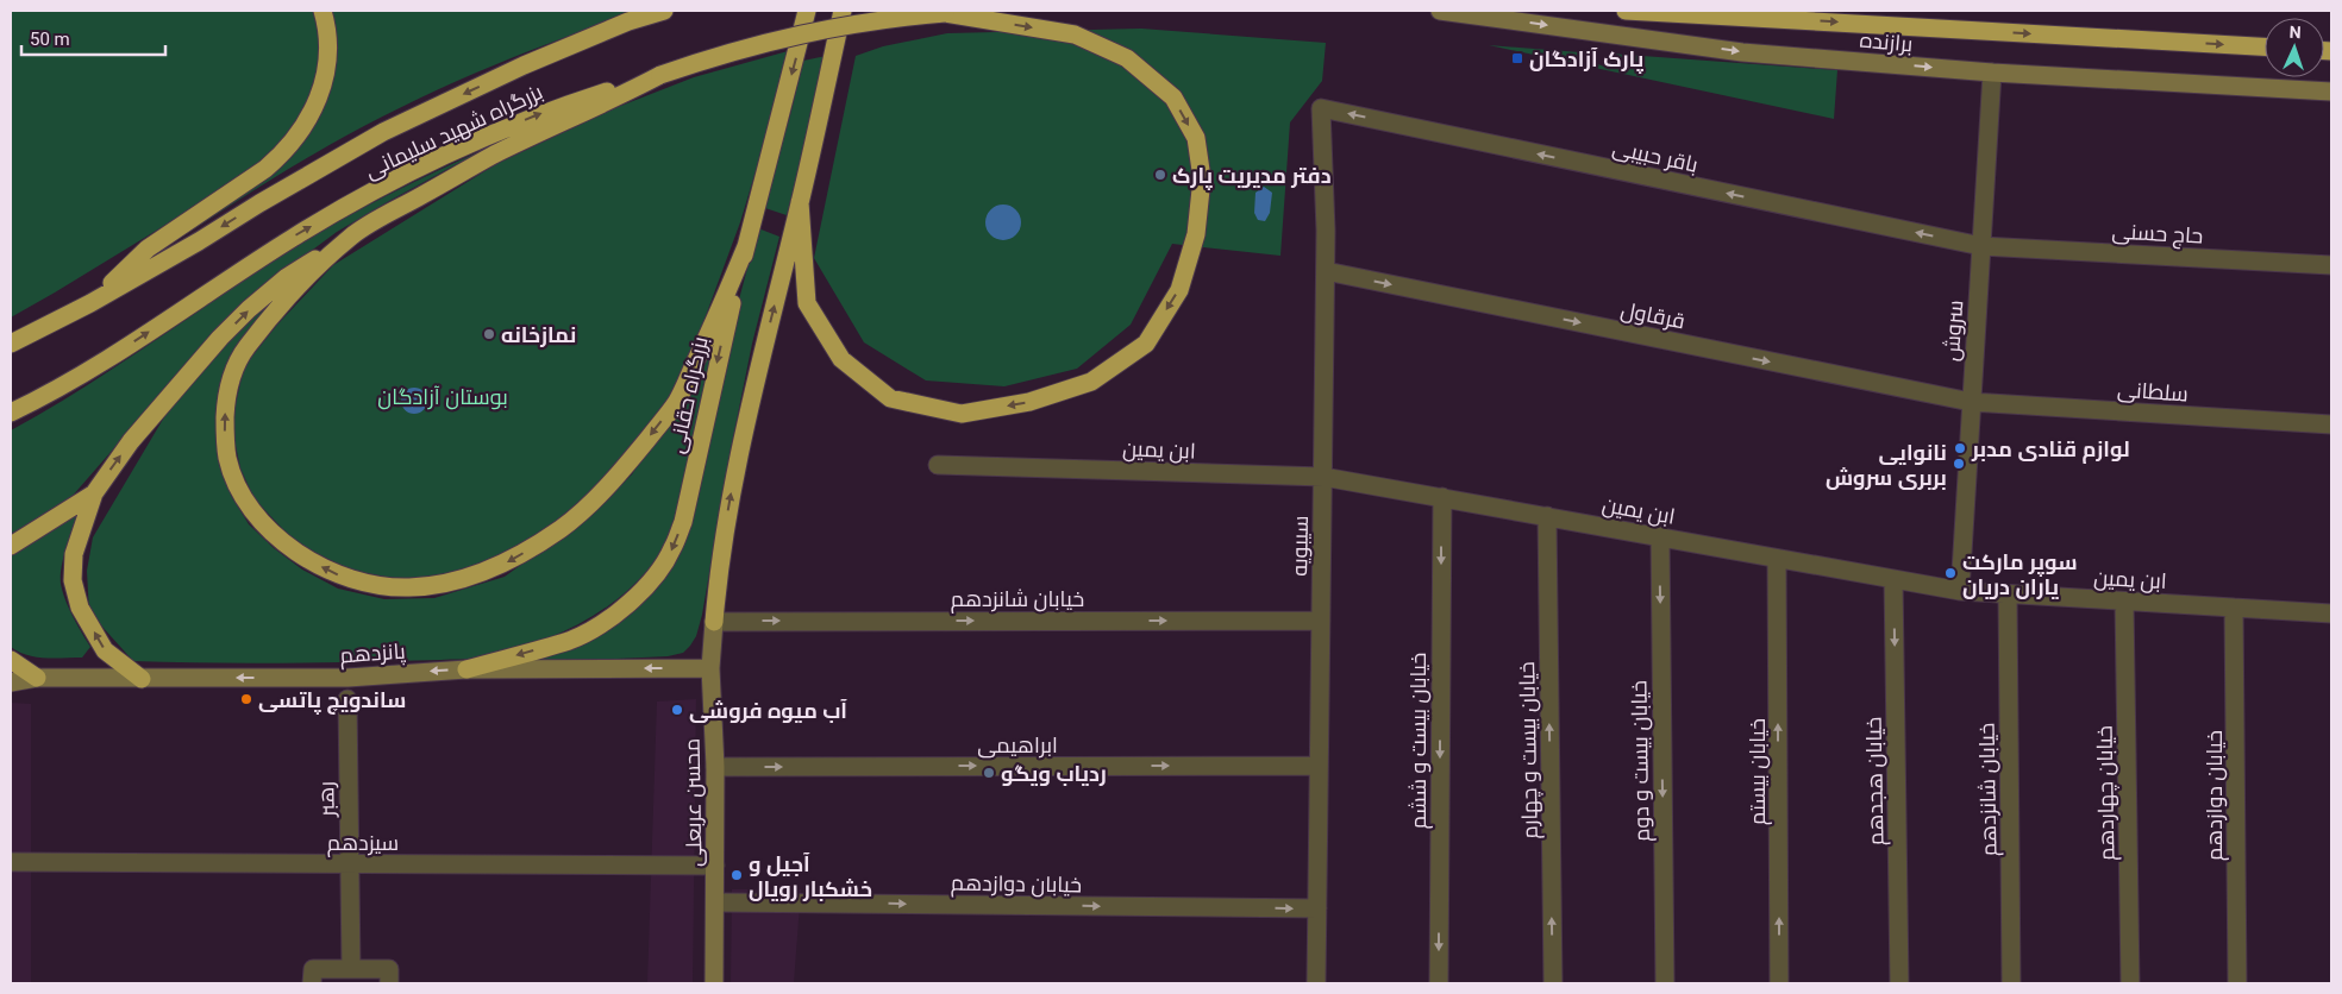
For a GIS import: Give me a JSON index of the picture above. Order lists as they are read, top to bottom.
{
  "streets": {
    "highway": ["بزرگراه شهید سلیمانی", "بزرگراه حقانی"],
    "main road": ["برازنده", "پانزدهم", "محسن عربعلی"],
    "street": [
      "باقر حبیبی",
      "حاج حسنی",
      "قرقاول",
      "سروش",
      "سلطانی",
      "ابن یمین",
      "سیبویه",
      "خیابان شانزدهم",
      "خیابان بیست و ششم",
      "ابراهیمی",
      "خیابان بیست و چهارم",
      "خیابان بیست و دوم",
      "خیابان بیستم",
      "خیابان هجدهم",
      "خیابان چهاردهم",
      "خیابان دوازدهم",
      "رهبر",
      "سیزدهم"
    ]
  },
  "crossings": [
    ["برازنده", "سروش"],
    ["باقر حبیبی", "حاج حسنی"],
    ["باقر حبیبی", "سروش"],
    ["باقر حبیبی", "سیبویه"],
    ["حاج حسنی", "سروش"],
    ["قرقاول", "سروش"],
    ["قرقاول", "سلطانی"],
    ["قرقاول", "سیبویه"],
    ["سروش", "سلطانی"],
    ["سروش", "ابن یمین"],
    ["بزرگراه حقانی", "پانزدهم"],
    ["ابن یمین", "سیبویه"],
    ["ابن یمین", "خیابان شانزدهم"],
    ["ابن یمین", "خیابان بیست و ششم"],
    ["ابن یمین", "خیابان بیست و چهارم"],
    ["ابن یمین", "خیابان بیست و دوم"],
    ["ابن یمین", "خیابان بیستم"],
    ["ابن یمین", "خیابان هجدهم"],
    ["ابن یمین", "خیابان چهاردهم"],
    ["ابن یمین", "خیابان دوازدهم"],
    ["سیبویه", "خیابان شانزدهم"],
    ["سیبویه", "ابراهیمی"],
    ["سیبویه", "خیابان دوازدهم"],
    ["خیابان شانزدهم", "محسن عربعلی"],
    ["پانزدهم", "محسن عربعلی"],
    ["ابراهیمی", "محسن عربعلی"],
    ["خیابان دوازدهم", "محسن عربعلی"],
    ["رهبر", "سیزدهم"],
    ["محسن عربعلی", "سیزدهم"]
  ],
  "one_way": [
    "برازنده",
    "باقر حبیبی",
    "قرقاول",
    "خیابان شانزدهم",
    "پانزدهم",
    "خیابان بیست و ششم",
    "ابراهیمی",
    "خیابان بیست و چهارم",
    "خیابان بیست و دوم",
    "خیابان بیستم",
    "خیابان هجدهم",
    "خیابان دوازدهم"
  ],
  "parks": ["بوستان آزادگان"],
  "places": {
    "transit": ["پارک آزادگان"],
    "other": [
      "دفتر مدیریت پارک",
      "نمازخانه",
      "لوازم قنادى مدبر",
      "نانوایی بربری سروش",
      "سوپر مارکت یاران دریان",
      "ساندویچ پاتسی",
      "آب میوه فروشی",
      "ردیاب ویگو",
      "آجیل و خشکبار رویال"
    ]
  },
  "scale_bar": "50 m",
  "north": "top"
}
